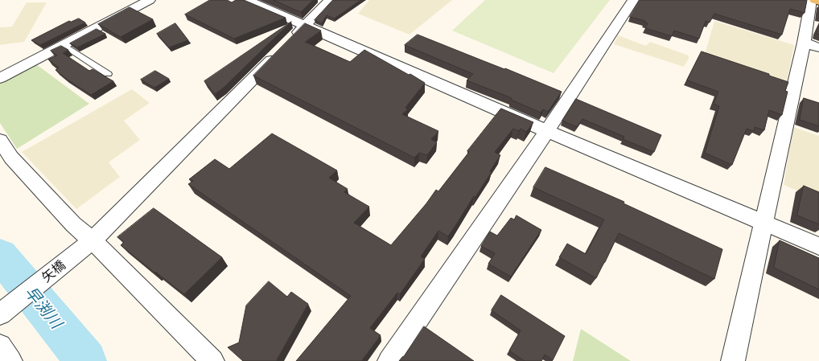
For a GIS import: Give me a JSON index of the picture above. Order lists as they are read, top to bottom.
{
  "streets": {
    "street": ["矢橋"]
  },
  "water": ["早渕川"]
}
